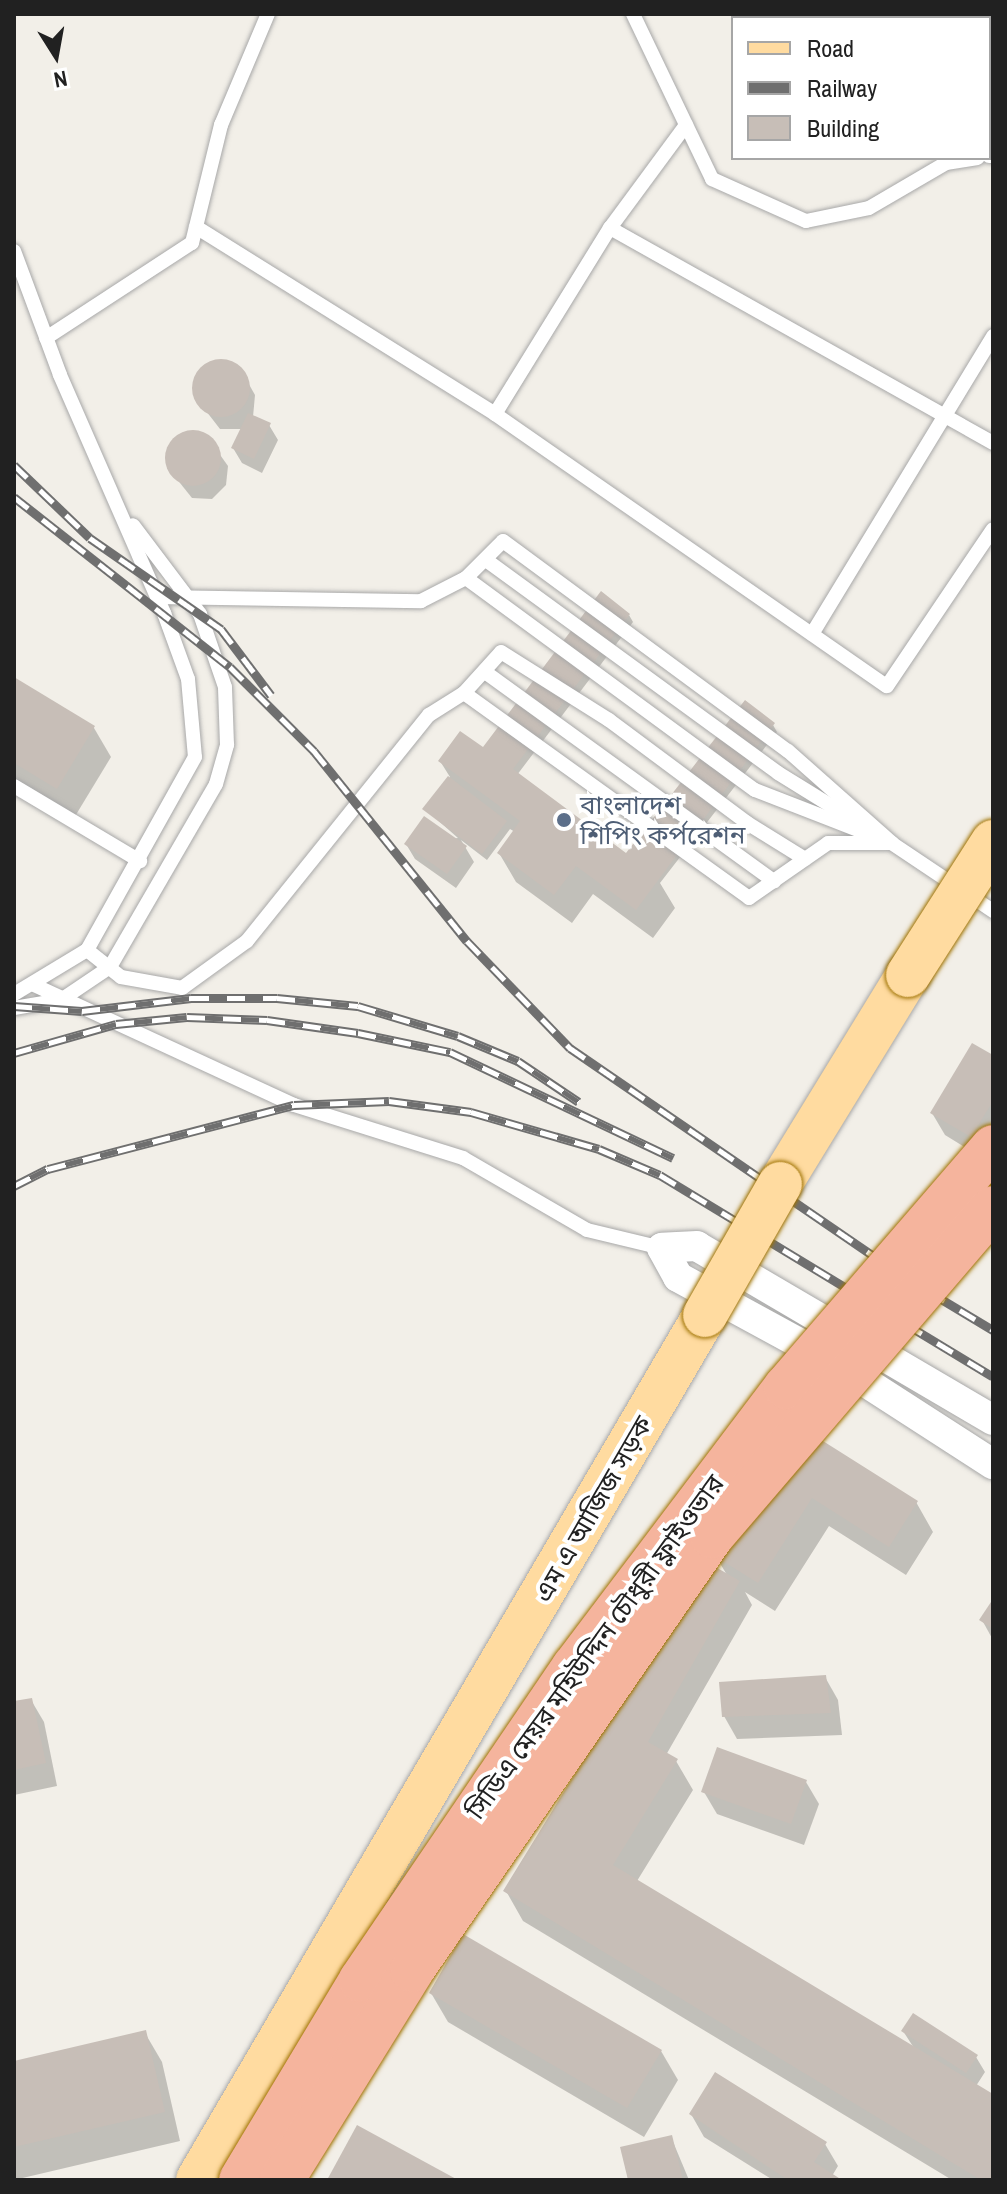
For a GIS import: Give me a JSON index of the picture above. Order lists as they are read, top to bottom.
{
  "streets": {
    "highway": ["সিডিএ মেয়র মহিউদ্দিন চৌধুরী ফ্লাইওভার"],
    "main road": ["এম এ আজিজ সড়ক"]
  },
  "places": ["বাংলাদেশ শিপিং কর্পরেশন"],
  "legend": ["Road", "Railway", "Building"],
  "north": "bottom"
}
